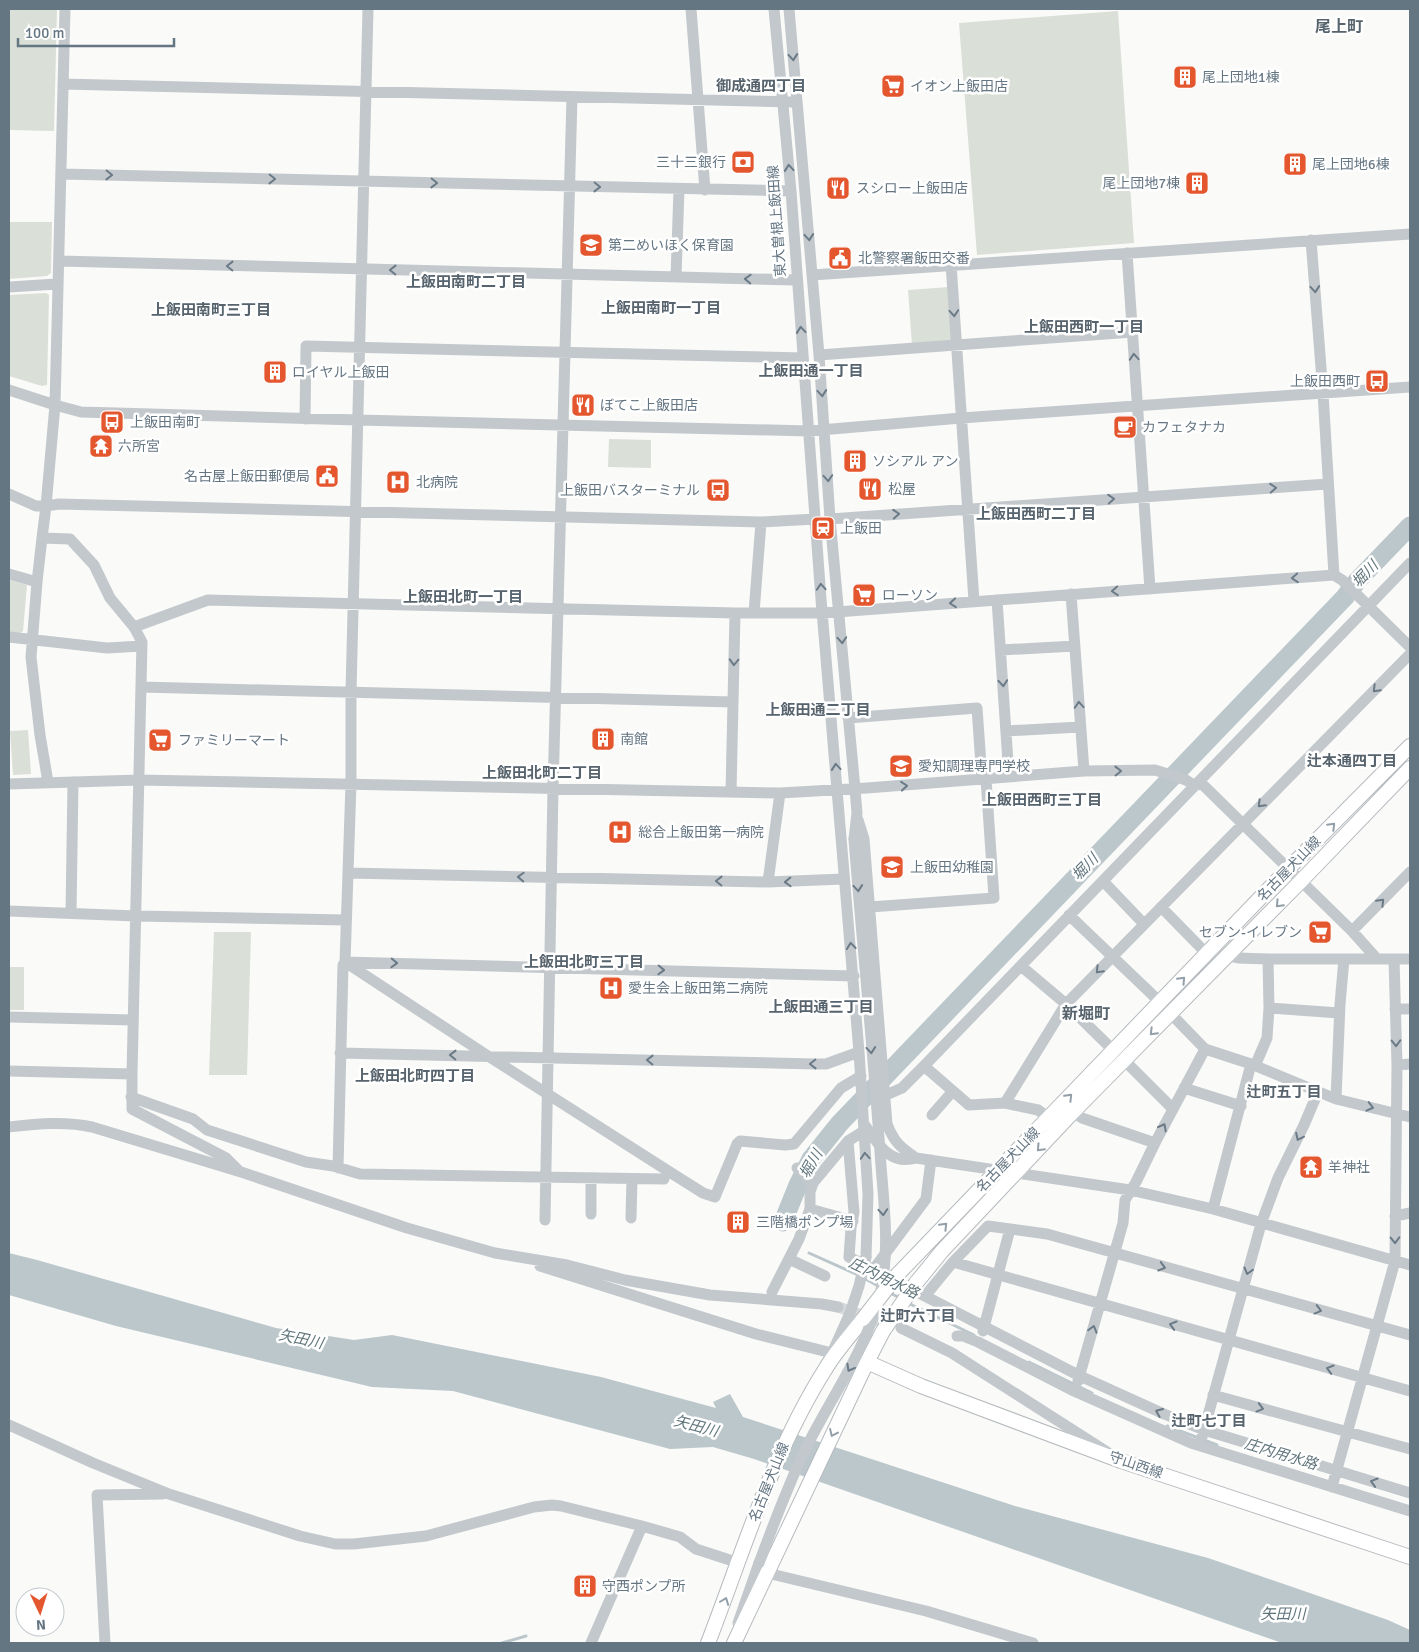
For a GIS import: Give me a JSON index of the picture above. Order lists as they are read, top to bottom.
{
  "streets": {
    "main road": ["名古屋犬山線", "守山西線"],
    "street": ["東大曽根上飯田線"]
  },
  "crossings": [
    ["東大曽根上飯田線", "名古屋犬山線"],
    ["名古屋犬山線", "守山西線"]
  ],
  "districts": [
    "尾上町",
    "御成通四丁目",
    "上飯田南町二丁目",
    "上飯田南町一丁目",
    "上飯田南町三丁目",
    "上飯田西町一丁目",
    "上飯田通一丁目",
    "上飯田西町二丁目",
    "上飯田北町一丁目",
    "上飯田通二丁目",
    "辻本通四丁目",
    "上飯田北町二丁目",
    "上飯田西町三丁目",
    "上飯田北町三丁目",
    "上飯田通三丁目",
    "新堀町",
    "上飯田北町四丁目",
    "辻町五丁目",
    "辻町六丁目",
    "辻町七丁目"
  ],
  "water": ["堀川", "庄内用水路", "矢田川"],
  "places": {
    "building": [
      "尾上団地1棟",
      "尾上団地6棟",
      "尾上団地7棟",
      "ロイヤル上飯田",
      "ソシアル アン",
      "南館",
      "三階橋ポンプ場",
      "守西ポンプ所"
    ],
    "supermarket": [
      "イオン上飯田店",
      "ローソン",
      "ファミリーマート",
      "セブン-イレブン"
    ],
    "bank": ["三十三銀行"],
    "restaurant": ["スシロー上飯田店", "ぼてこ上飯田店", "松屋"],
    "school or university": ["第二めいほく保育園", "愛知調理専門学校", "上飯田幼稚園"],
    "public building": ["北警察署飯田交番", "名古屋上飯田郵便局"],
    "bus stop": ["上飯田西町", "上飯田南町", "上飯田バスターミナル"],
    "cafe": ["カフェタナカ"],
    "temple": ["六所宮", "羊神社"],
    "hospital": ["北病院", "総合上飯田第一病院", "愛生会上飯田第二病院"],
    "station": ["上飯田"]
  },
  "scale_bar": "100 m",
  "north": "bottom"
}
